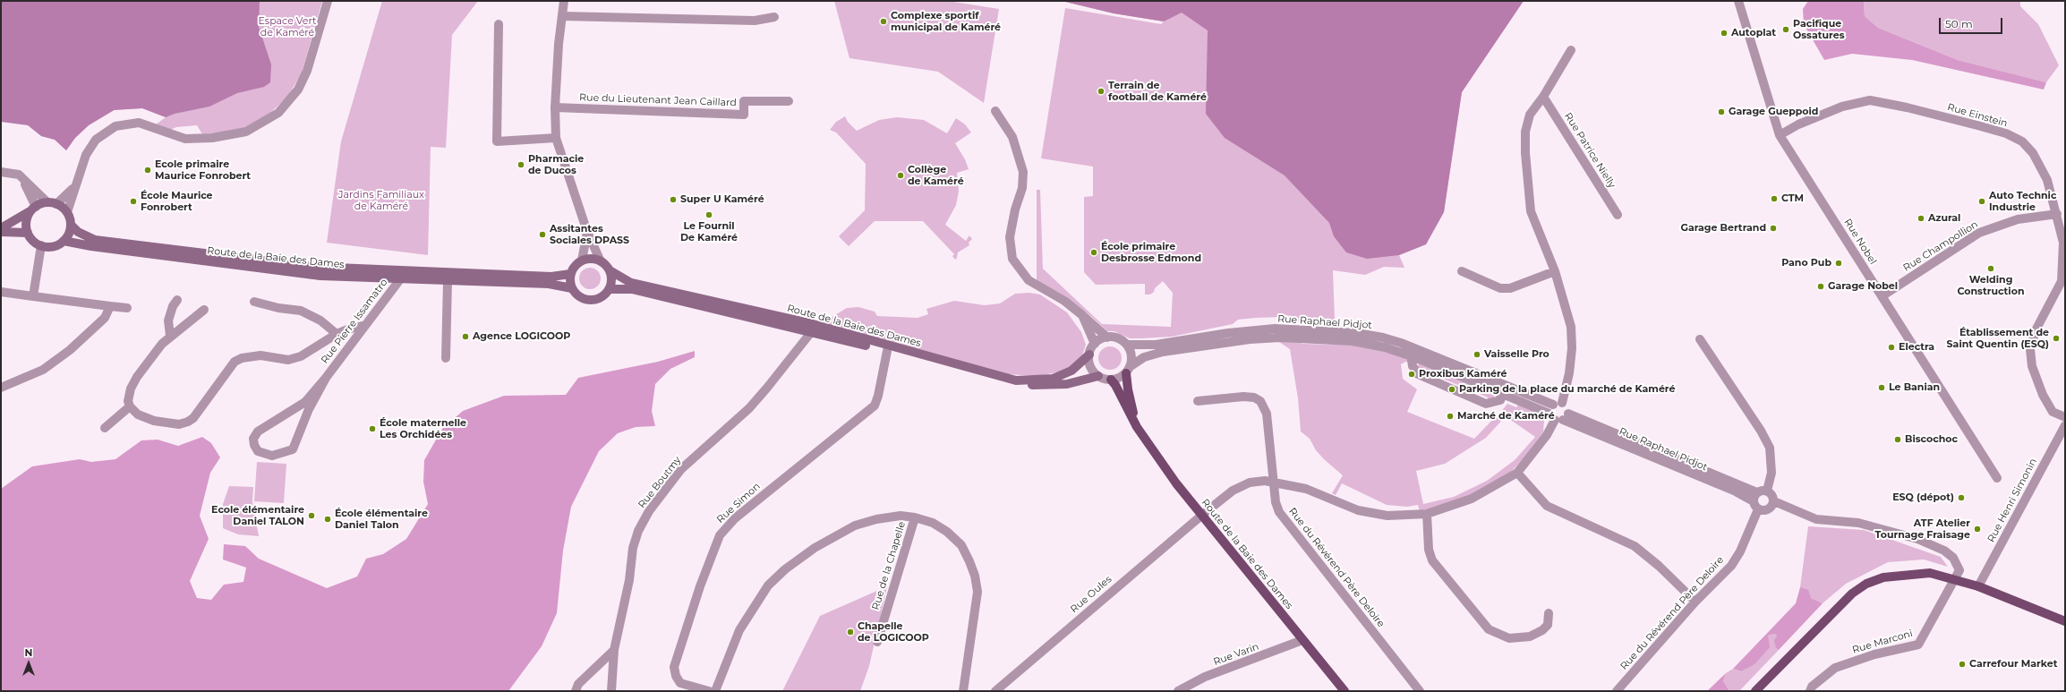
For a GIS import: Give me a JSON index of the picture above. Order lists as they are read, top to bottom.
{
  "streets": {
    "main road": ["Route de la Baie des Dames"],
    "street": [
      "Rue du Lieutenant Jean Caillard",
      "Rue Einstein",
      "Rue Patrice Nielly",
      "Rue Nobel",
      "Rue Champollion",
      "Rue Pierre Issamatro",
      "Rue Raphael Pidjot",
      "Rue Boutmy",
      "Rue Henri Simonin",
      "Rue Simon",
      "Rue de la Chapelle",
      "Rue du Révérend Père Deloire",
      "Rue Oules",
      "Rue Marconi",
      "Rue Varin"
    ]
  },
  "crossings": [
    ["Rue Einstein", "Rue Nobel"],
    ["Rue Einstein", "Rue Champollion"],
    ["Rue Nobel", "Rue Champollion"],
    ["Route de la Baie des Dames", "Rue Pierre Issamatro"],
    ["Route de la Baie des Dames", "Rue Raphael Pidjot"],
    ["Route de la Baie des Dames", "Rue Boutmy"],
    ["Route de la Baie des Dames", "Rue Simon"],
    ["Route de la Baie des Dames", "Rue Oules"],
    ["Route de la Baie des Dames", "Rue Varin"],
    ["Rue Raphael Pidjot", "Rue du Révérend Père Deloire"]
  ],
  "parks": ["Espace Vert de Kaméré", "Jardins Familiaux de Kaméré"],
  "places": [
    "Complexe sportif municipal de Kaméré",
    "Pacifique Ossatures",
    "Autoplat",
    "Terrain de football de Kaméré",
    "Garage Gueppoid",
    "Pharmacie de Ducos",
    "Ecole primaire Maurice Fonrobert",
    "Collège de Kaméré",
    "CTM",
    "Super U Kaméré",
    "École Maurice Fonrobert",
    "Auto Technic Industrie",
    "Le Fournil De Kaméré",
    "Azural",
    "Garage Bertrand",
    "Assitantes Sociales DPASS",
    "École primaire Desbrosse Edmond",
    "Pano Pub",
    "Welding Construction",
    "Garage Nobel",
    "Agence LOGICOOP",
    "Établissement de Saint Quentin (ESQ)",
    "Electra",
    "Vaisselle Pro",
    "Proxibus Kaméré",
    "Le Banian",
    "Parking de la place du marché de Kaméré",
    "Marché de Kaméré",
    "École maternelle Les Orchidées",
    "Biscochoc",
    "ESQ (dépot)",
    "Ecole élémentaire Daniel TALON",
    "École élémentaire Daniel Talon",
    "ATF Atelier Tournage Fraisage",
    "Chapelle de LOGICOOP",
    "Carrefour Market"
  ],
  "scale_bar": "50 m",
  "north": "top"
}
